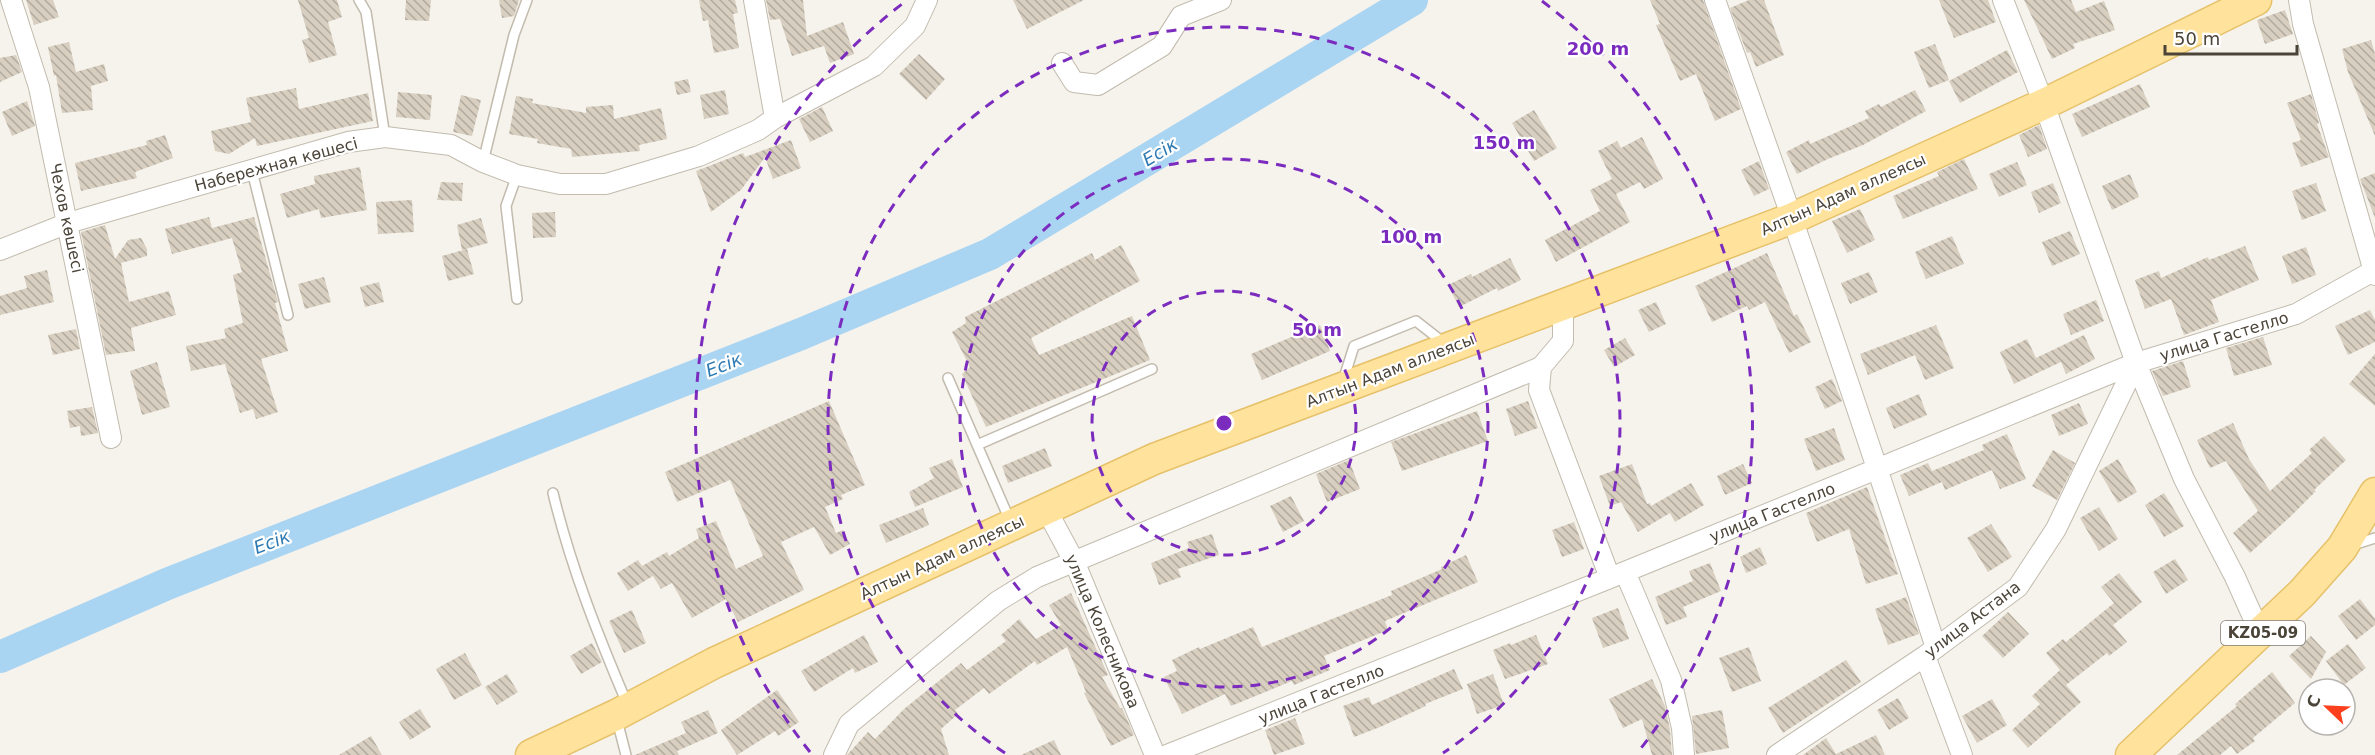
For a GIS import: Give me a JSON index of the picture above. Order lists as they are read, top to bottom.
{
  "streets": {
    "main road": ["Алтын Адам аллеясы", "KZ05-09"],
    "street": [
      "Набережная көшесі",
      "Чехов көшесі",
      "улица Гастелло",
      "улица Астана",
      "улица Колесникова"
    ]
  },
  "crossings": [
    ["Набережная көшесі", "Чехов көшесі"],
    ["Алтын Адам аллеясы", "улица Колесникова"],
    ["улица Гастелло", "улица Астана"]
  ],
  "water": ["Есік"],
  "scale_bar": "50 m",
  "north": "top left",
  "rings": [
    "200 m",
    "150 m",
    "100 m",
    "50 m"
  ]
}
